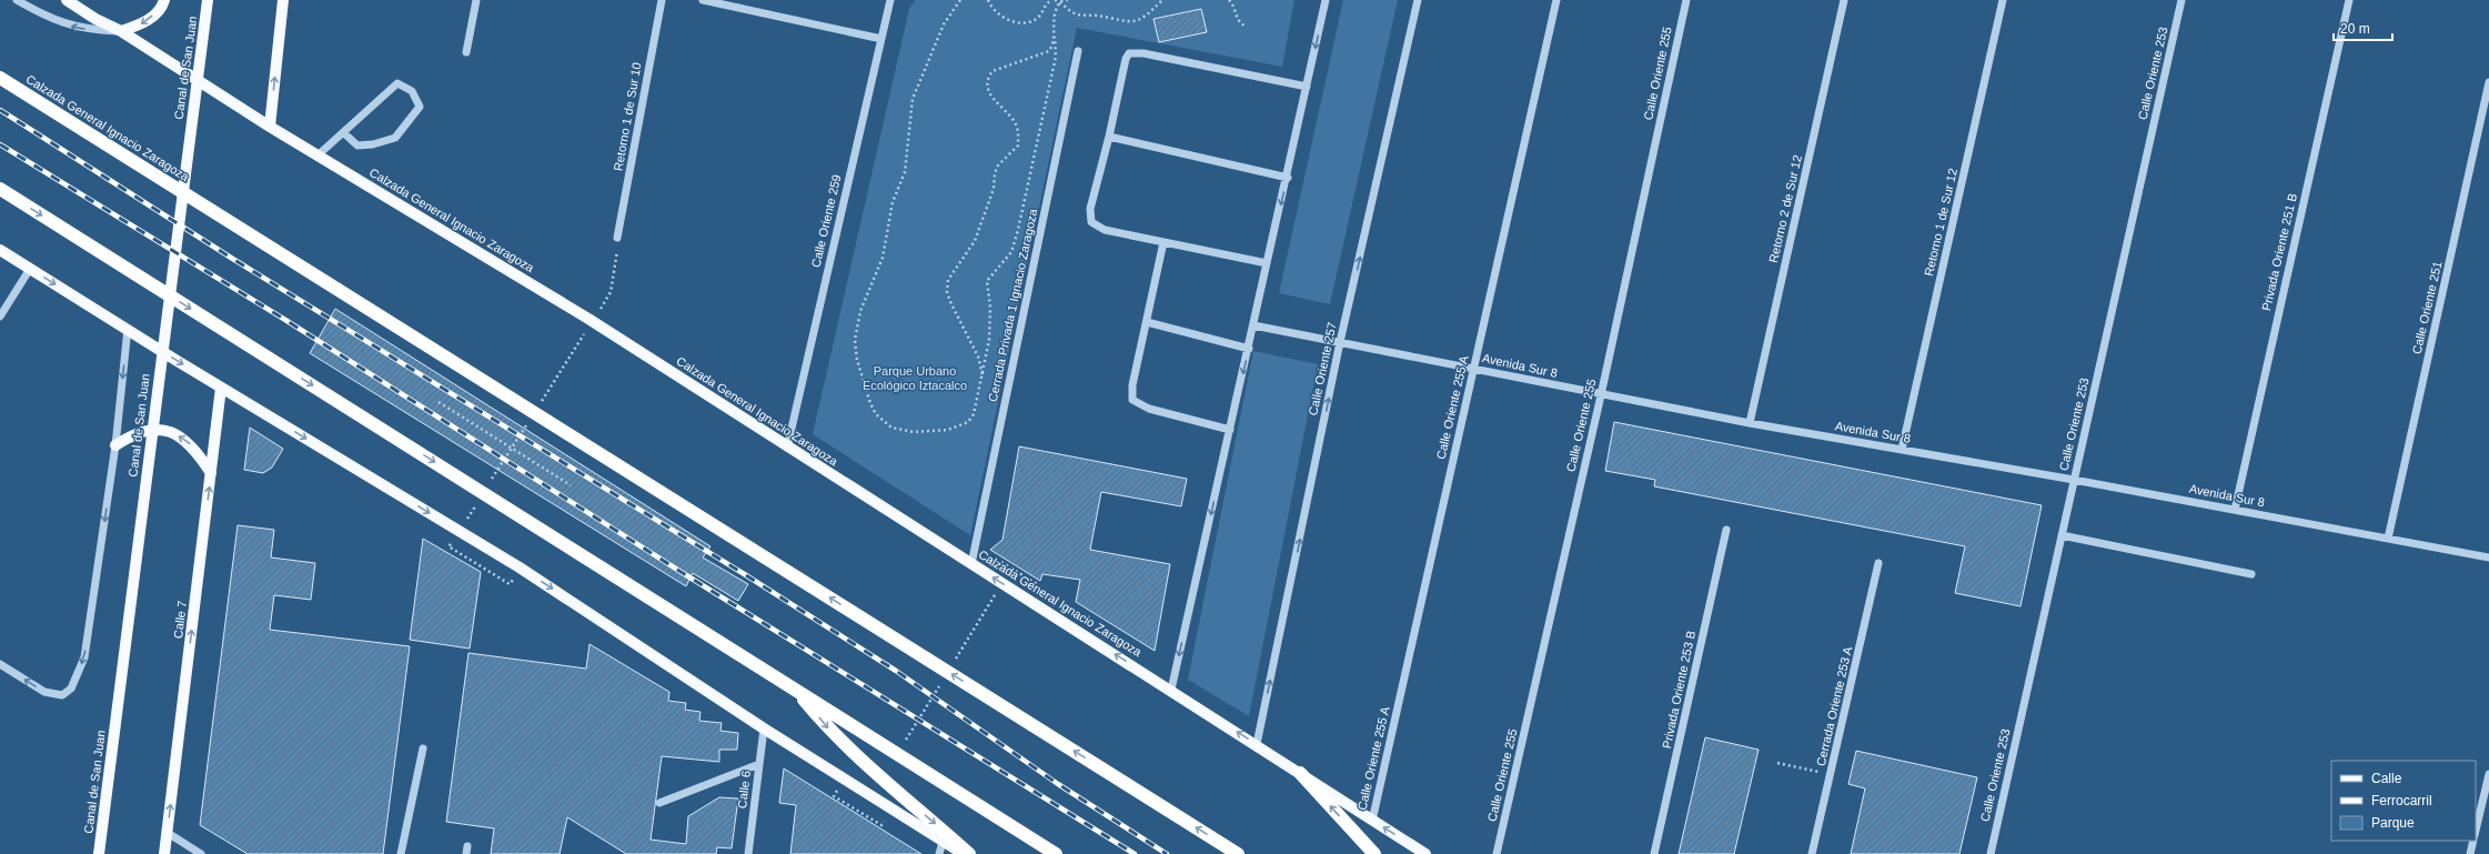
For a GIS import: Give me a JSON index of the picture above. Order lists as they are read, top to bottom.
{
  "streets": {
    "highway": ["Calzada General Ignacio Zaragoza"],
    "main road": ["Canal de San Juan", "Calle 7"],
    "street": [
      "Calle Oriente 255",
      "Calle Oriente 253",
      "Retorno 1 de Sur 10",
      "Retorno 2 de Sur 12",
      "Calle Oriente 259",
      "Retorno 1 de Sur 12",
      "Privada Oriente 251 B",
      "Cerrada Privada 1 Ignacio Zaragoza",
      "Calle Oriente 251",
      "Avenida Sur 8",
      "Calle Oriente 257",
      "Calle Oriente 255 A",
      "Privada Oriente 253 B",
      "Cerrada Oriente 253 A",
      "Calle 6"
    ]
  },
  "crossings": [
    ["Calle Oriente 255", "Avenida Sur 8"],
    ["Calle Oriente 253", "Avenida Sur 8"],
    ["Calzada General Ignacio Zaragoza", "Calle Oriente 259"],
    ["Calzada General Ignacio Zaragoza", "Cerrada Privada 1 Ignacio Zaragoza"],
    ["Calzada General Ignacio Zaragoza", "Calle Oriente 257"],
    ["Calzada General Ignacio Zaragoza", "Calle Oriente 255 A"],
    ["Retorno 2 de Sur 12", "Avenida Sur 8"],
    ["Retorno 1 de Sur 12", "Avenida Sur 8"],
    ["Privada Oriente 251 B", "Avenida Sur 8"],
    ["Calle Oriente 251", "Avenida Sur 8"],
    ["Avenida Sur 8", "Calle Oriente 257"],
    ["Avenida Sur 8", "Calle Oriente 255 A"]
  ],
  "one_way": ["Calle Oriente 257", "Calle 7"],
  "parks": ["Parque Urbano Ecológico Iztacalco"],
  "legend": ["Calle", "Ferrocarril", "Parque"],
  "scale_bar": "20 m"
}
